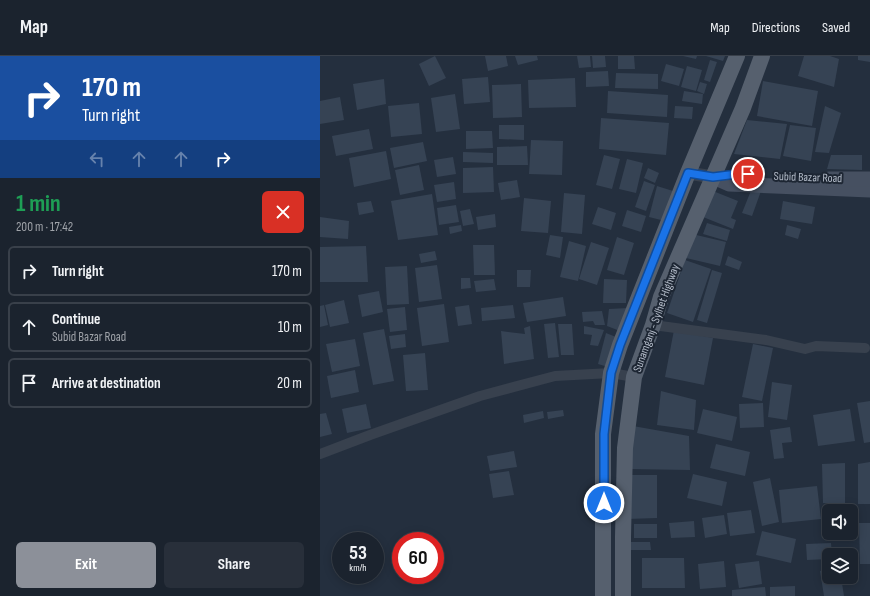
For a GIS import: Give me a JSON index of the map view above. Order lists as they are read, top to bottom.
{
  "streets": {
    "main road": ["Subid Bazar Road", "Sunamganj - Sylhet Highway"]
  },
  "crossings": [
    ["Subid Bazar Road", "Sunamganj - Sylhet Highway"]
  ],
  "page": {
    "header": "Map",
    "nav": ["Map", "Directions", "Saved"],
    "turn": ["170 m", "Turn right"],
    "heading": ["1 min", "200 m · 17:42"],
    "list": [
      {
        "name": "Turn right",
        "value": "170 m"
      },
      {
        "name": "Continue",
        "note": "Subid Bazar Road",
        "value": "10 m"
      },
      {
        "name": "Arrive at destination",
        "value": "20 m"
      }
    ],
    "speed": "53 km/h",
    "limit": "60",
    "buttons": ["Exit", "Share"]
  }
}
